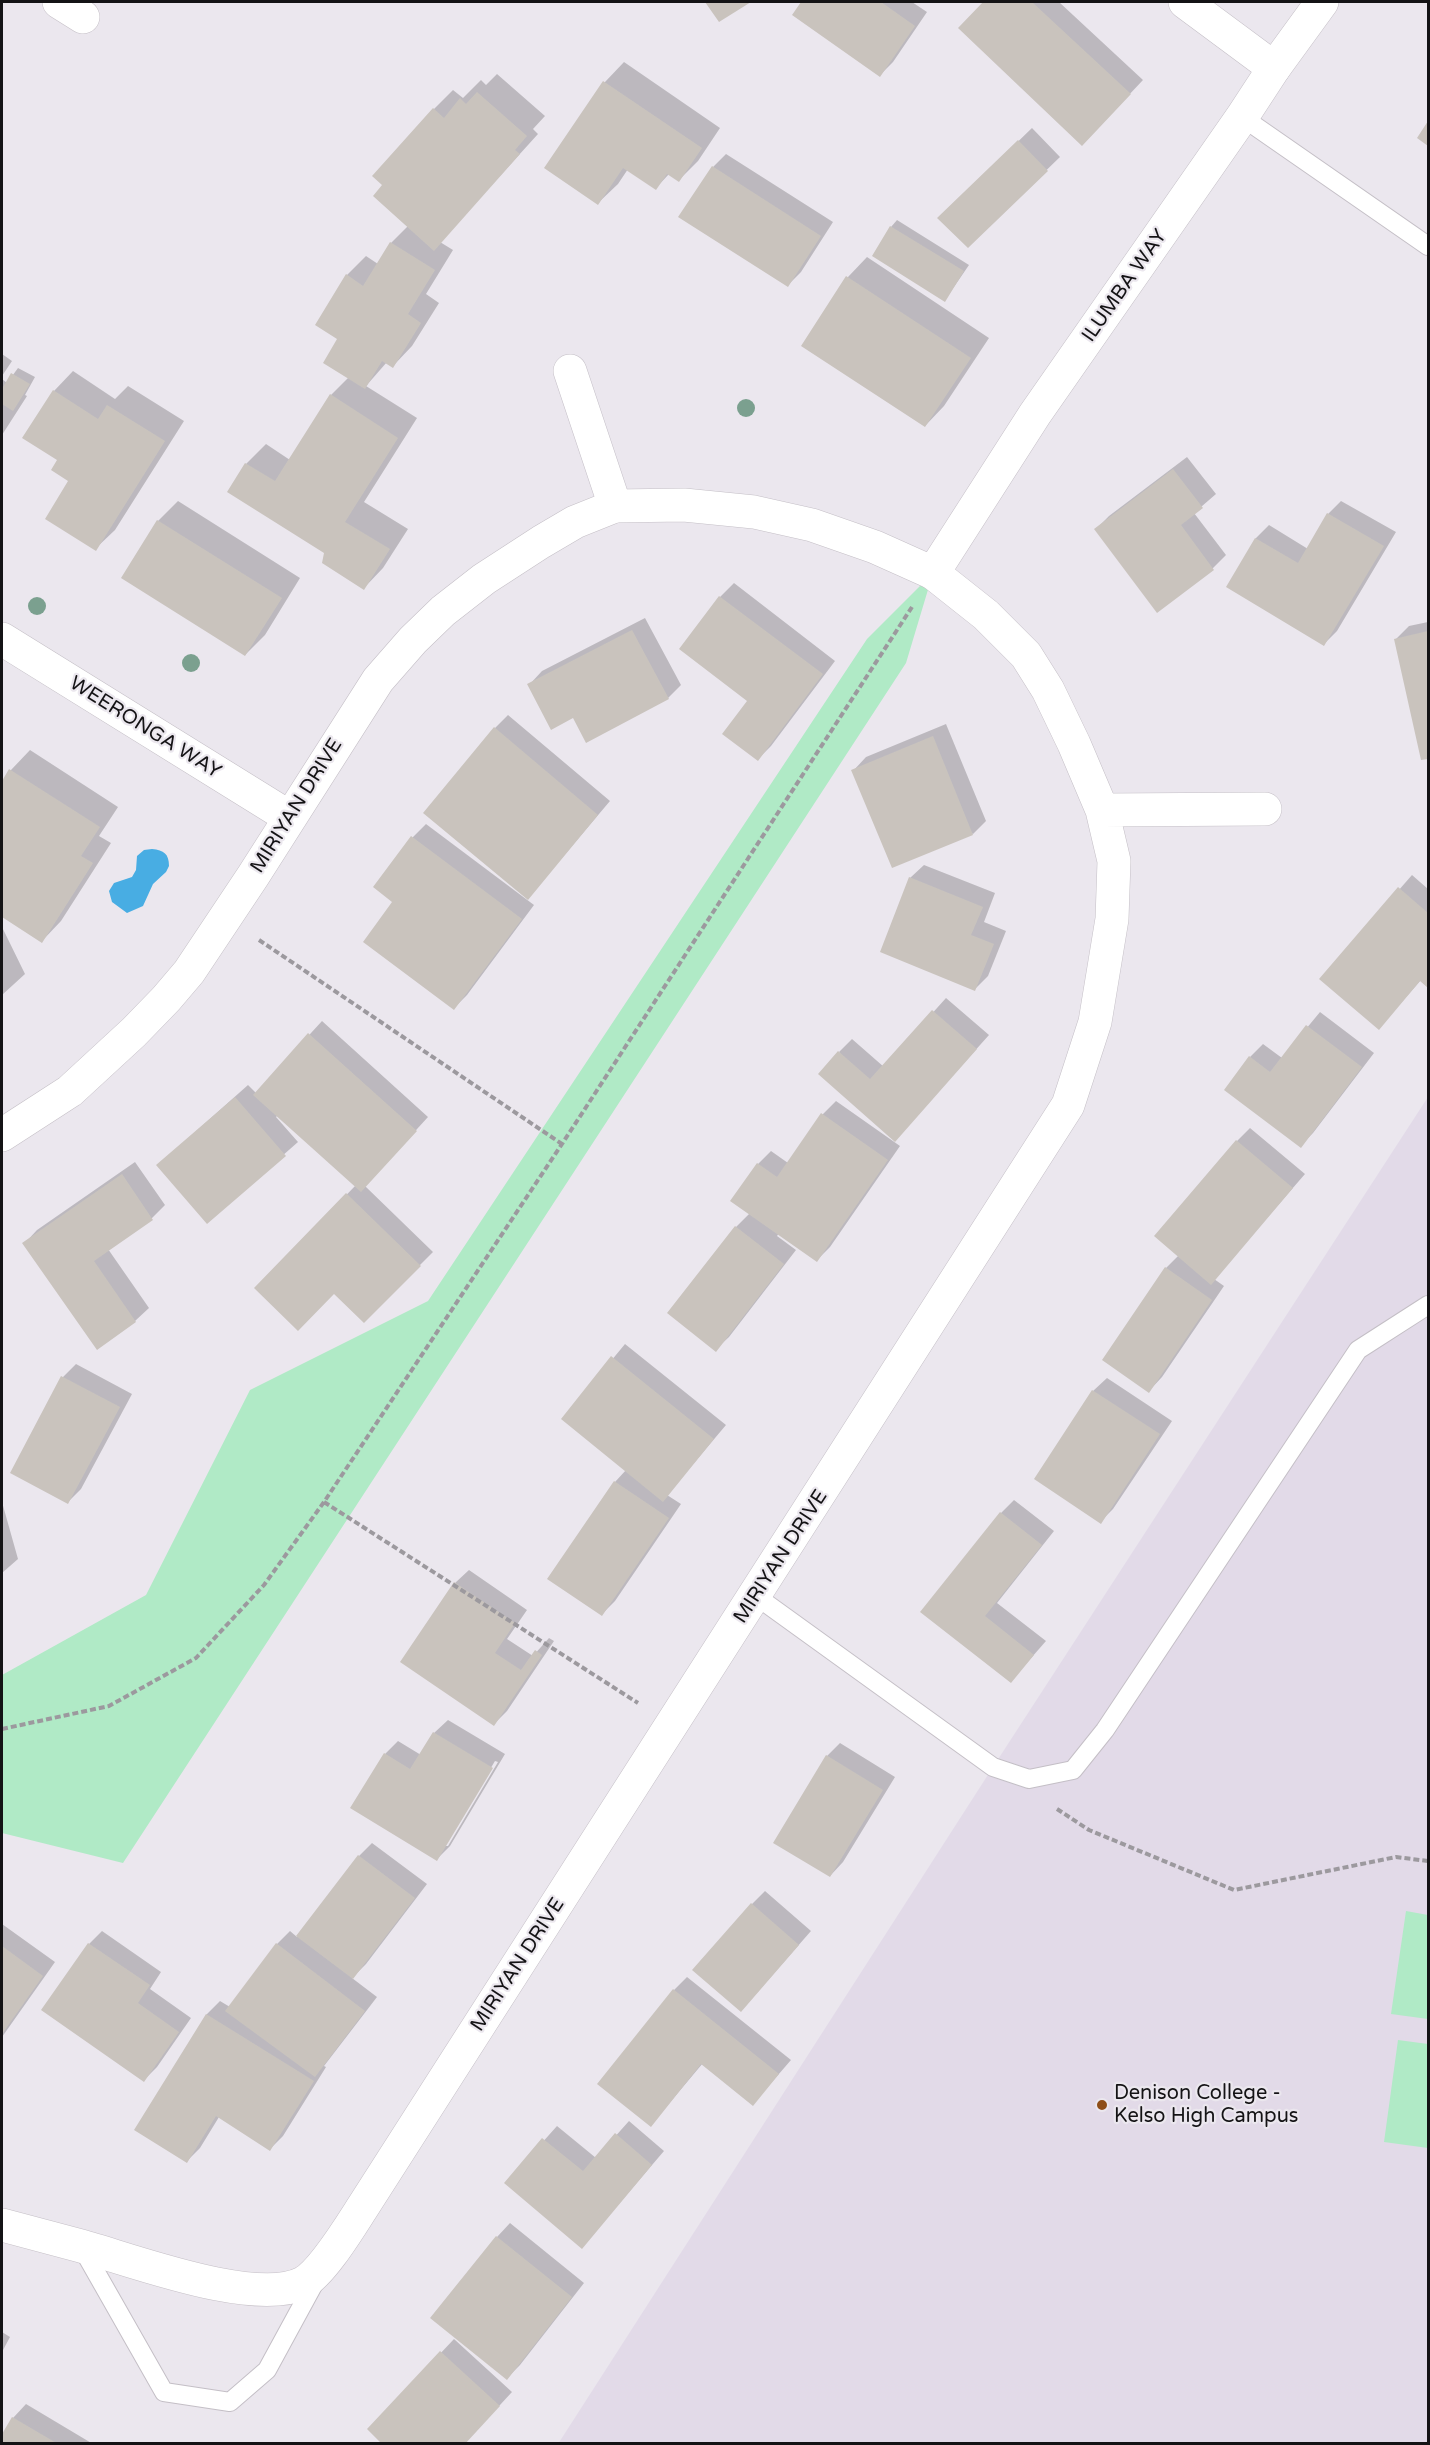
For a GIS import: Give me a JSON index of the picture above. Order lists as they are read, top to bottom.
{
  "streets": {
    "street": ["ILUMBA WAY", "WEERONGA WAY", "MIRIYAN DRIVE"]
  },
  "crossings": [
    ["ILUMBA WAY", "MIRIYAN DRIVE"],
    ["WEERONGA WAY", "MIRIYAN DRIVE"]
  ],
  "places": ["Denison College - Kelso High Campus"]
}
